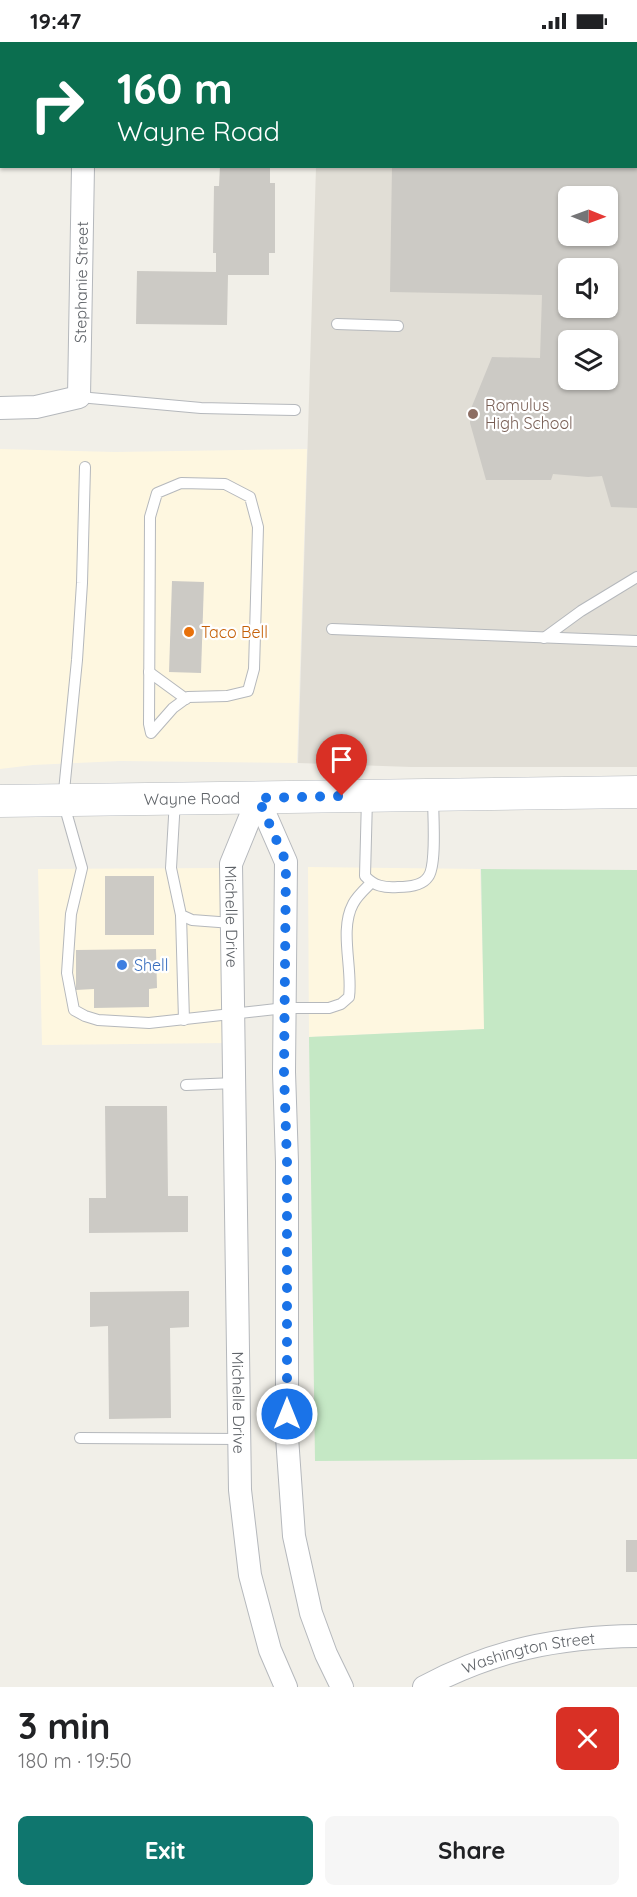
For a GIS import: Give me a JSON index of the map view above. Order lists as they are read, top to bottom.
{
  "streets": {
    "main road": ["Wayne Road"],
    "street": ["Stephanie Street", "Michelle Drive", "Washington Street"]
  },
  "crossings": [
    ["Wayne Road", "Michelle Drive"]
  ],
  "places": ["Romulus High School", "Taco Bell", "Shell"],
  "north": "right",
  "page": {
    "status": "19:47",
    "turn": ["160 m", "Wayne Road"],
    "heading": ["3 min", "180 m · 19:50"],
    "buttons": ["Exit", "Share"]
  }
}
